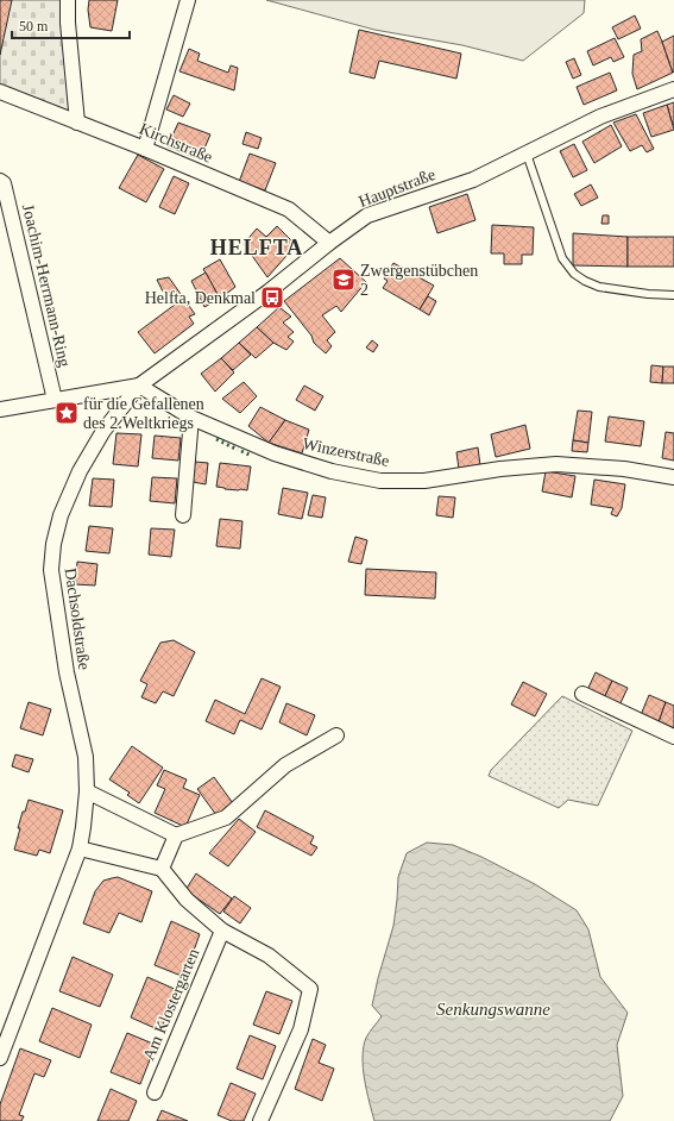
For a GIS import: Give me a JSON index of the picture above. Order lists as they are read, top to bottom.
{
  "streets": {
    "street": [
      "Kirchstraße",
      "Hauptstraße",
      "Joachim-Herrmann-Ring",
      "Winzerstraße",
      "Dachsoldstraße",
      "Am Klostergarten"
    ]
  },
  "crossings": [
    ["Kirchstraße", "Hauptstraße"],
    ["Hauptstraße", "Winzerstraße"],
    ["Hauptstraße", "Dachsoldstraße"],
    ["Winzerstraße", "Dachsoldstraße"]
  ],
  "districts": ["HELFTA"],
  "water": ["Senkungswanne"],
  "places": {
    "school or university": ["Zwergenstübchen 2"],
    "bus stop": ["Helfta, Denkmal"],
    "place": ["für die Gefallenen des 2.Weltkriegs"]
  },
  "scale_bar": "50 m"
}
